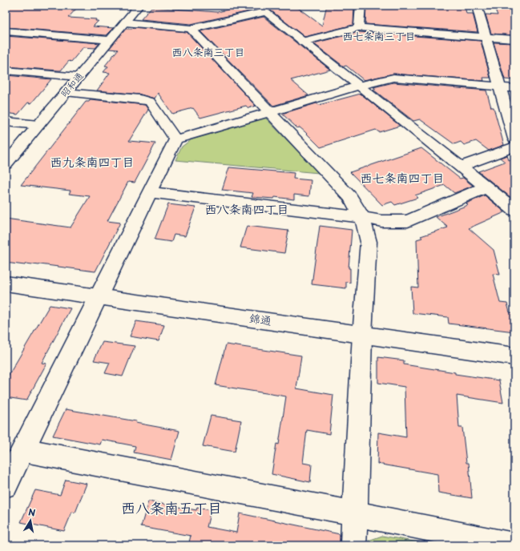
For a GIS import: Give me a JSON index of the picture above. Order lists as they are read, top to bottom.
{
  "streets": {
    "street": ["昭和通", "錦通"]
  },
  "districts": [
    "西七条南三丁目",
    "西八条南三丁目",
    "西九条南四丁目",
    "西七条南四丁目",
    "西八条南四丁目",
    "西八条南五丁目"
  ],
  "north": "top"
}
